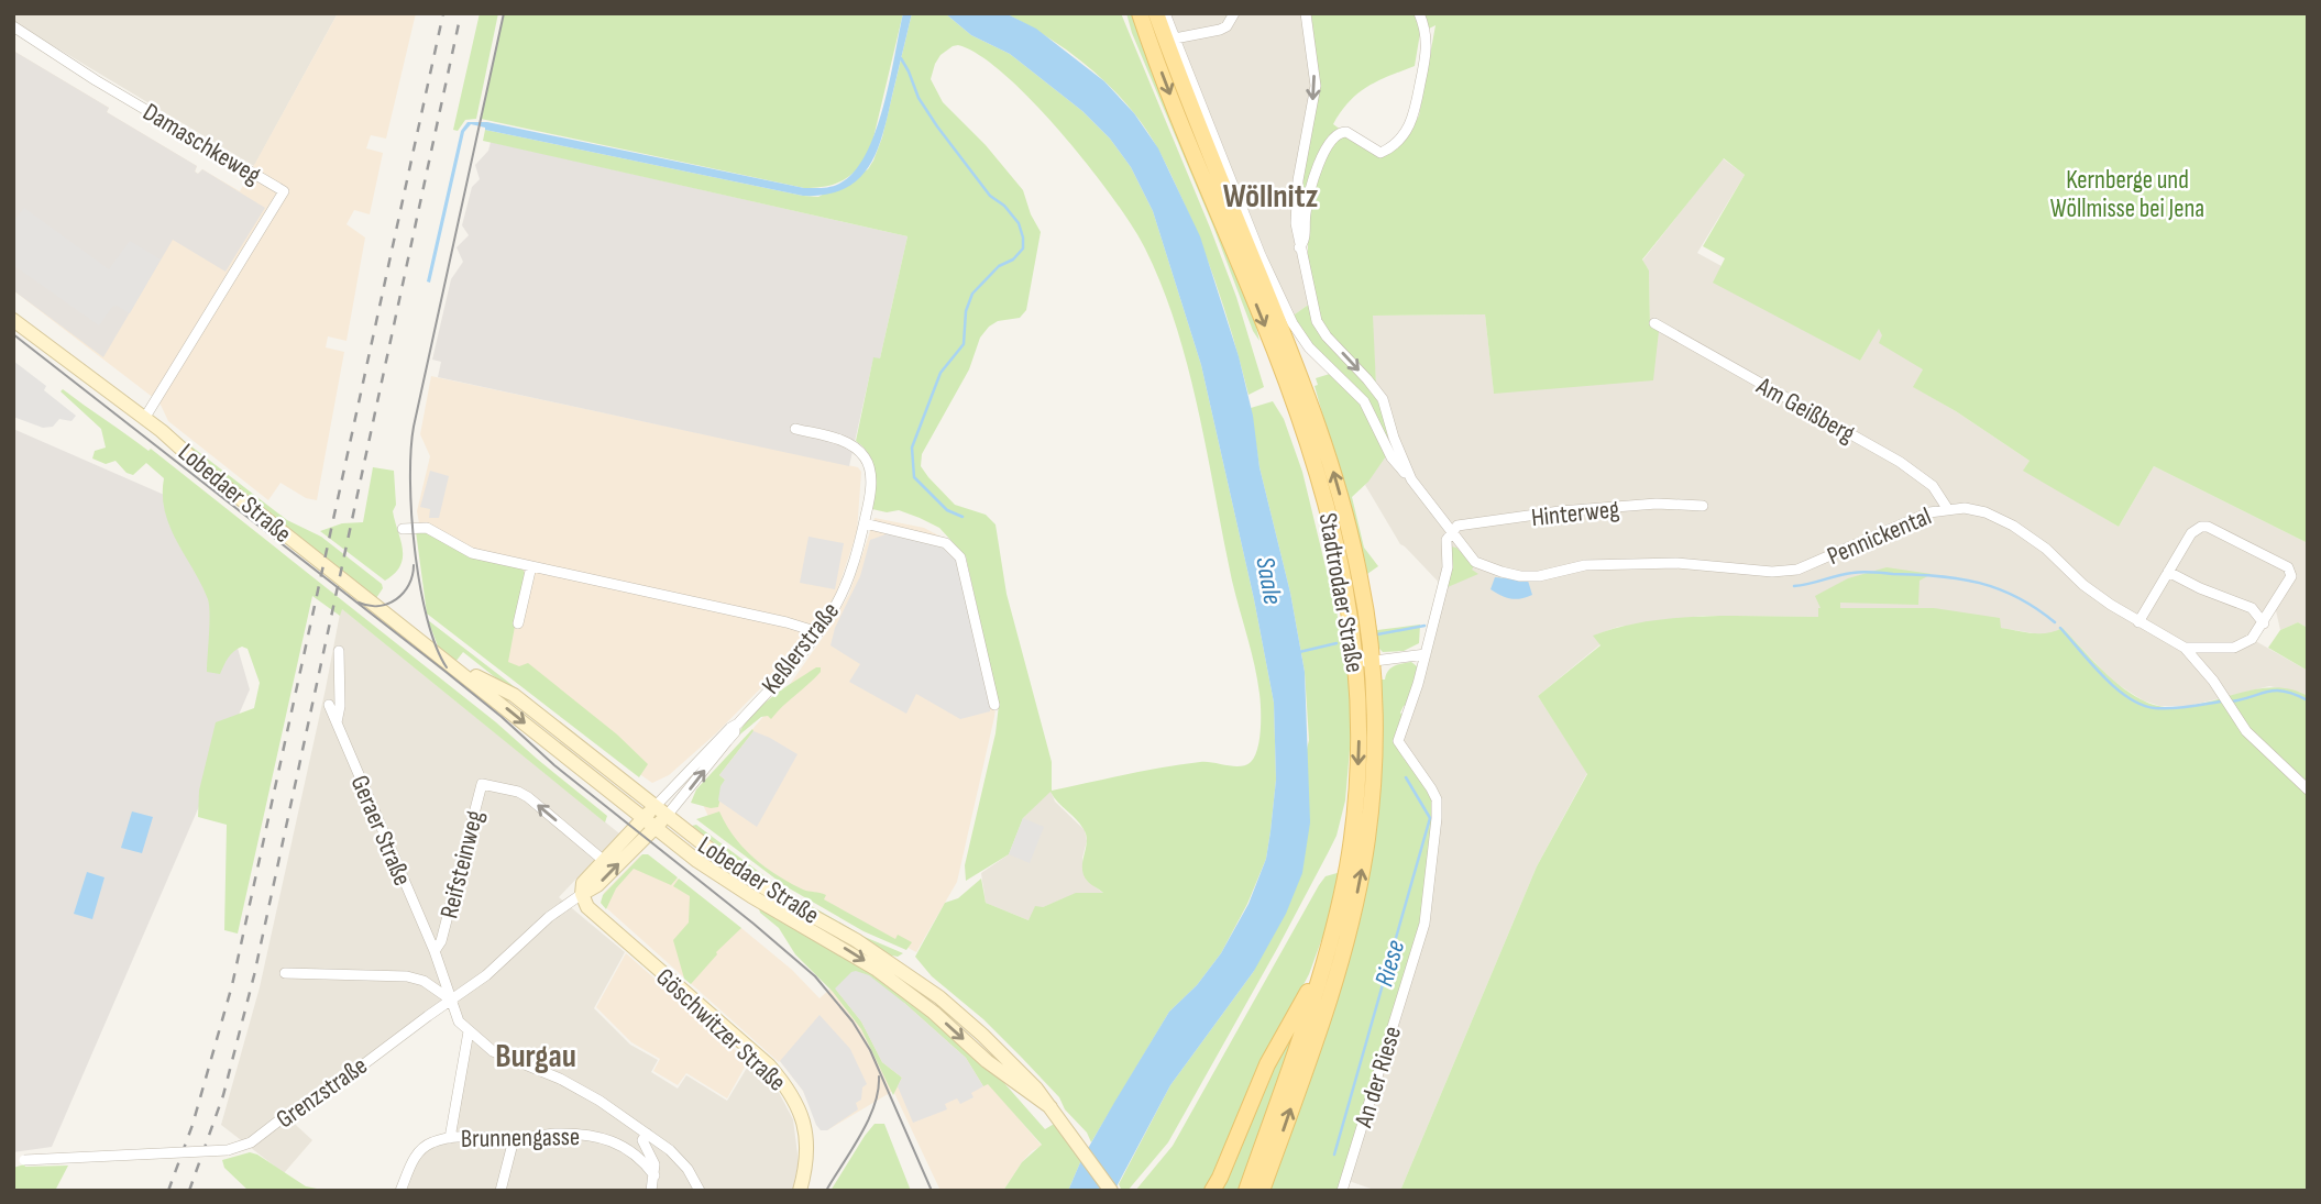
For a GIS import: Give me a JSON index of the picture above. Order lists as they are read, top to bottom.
{
  "streets": {
    "main road": [
      "Lobedaer Straße",
      "Stadtrodaer Straße",
      "Keßlerstraße",
      "Göschwitzer Straße"
    ],
    "street": [
      "Damaschkeweg",
      "Am Geißberg",
      "Hinterweg",
      "Pennickental",
      "Geraer Straße",
      "Reifsteinweg",
      "An der Riese",
      "Grenzstraße",
      "Brunnengasse"
    ]
  },
  "crossings": [
    ["Damaschkeweg", "Lobedaer Straße"],
    ["Am Geißberg", "Pennickental"],
    ["Lobedaer Straße", "Keßlerstraße"],
    ["Hinterweg", "Pennickental"],
    ["Keßlerstraße", "Geraer Straße"],
    ["Keßlerstraße", "Reifsteinweg"],
    ["Keßlerstraße", "Göschwitzer Straße"],
    ["Keßlerstraße", "Grenzstraße"],
    ["Geraer Straße", "Reifsteinweg"],
    ["Geraer Straße", "Grenzstraße"]
  ],
  "districts": ["Wöllnitz", "Burgau"],
  "water": ["Saale", "Riese"],
  "parks": ["Kernberge und Wöllmisse bei Jena"]
}
